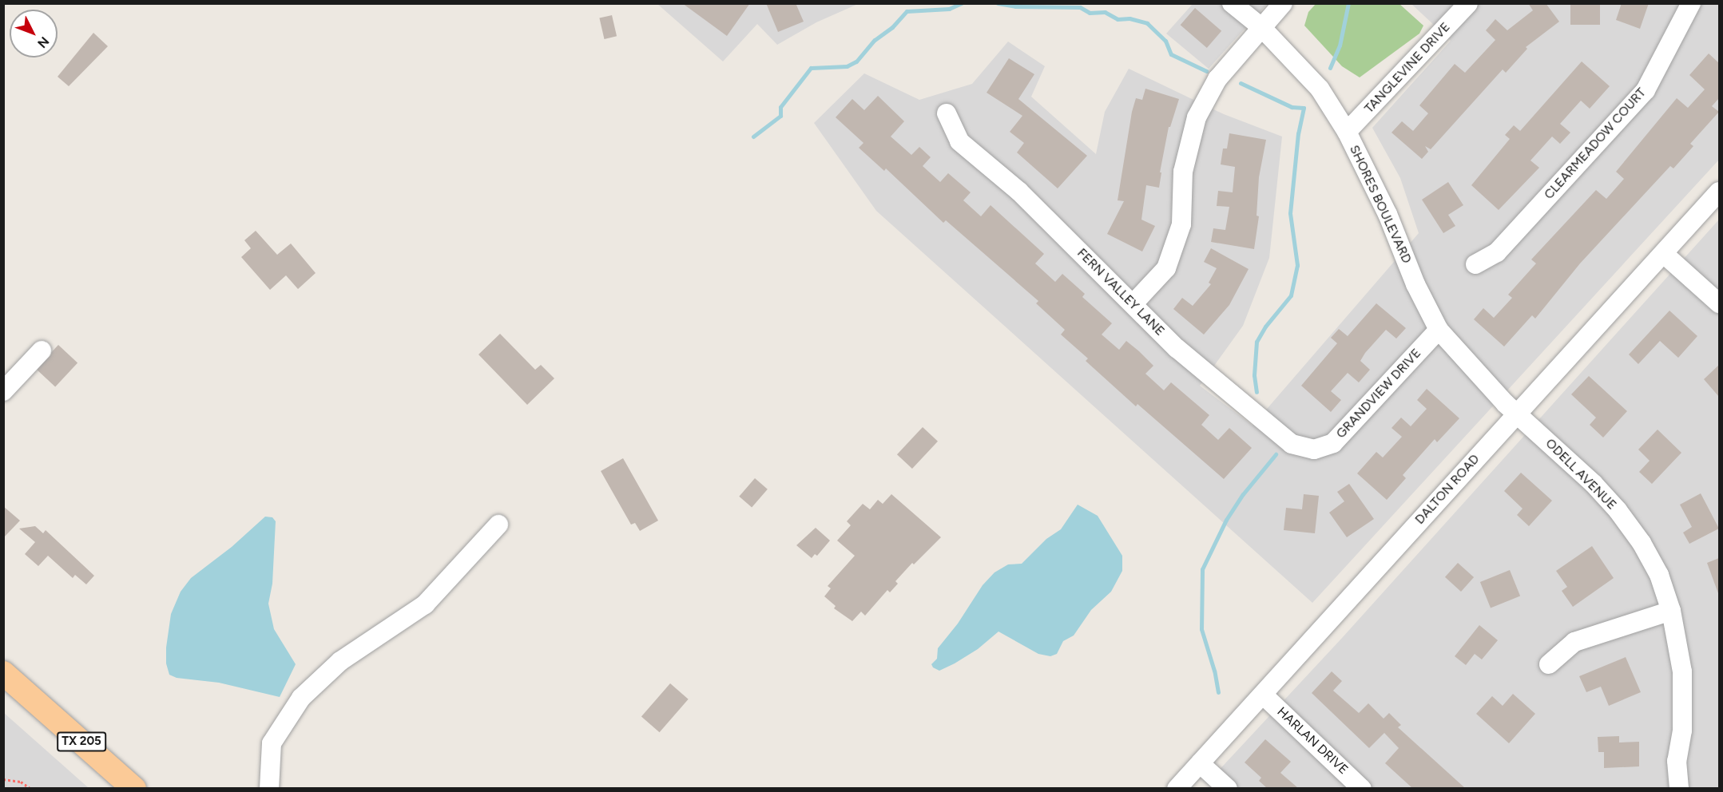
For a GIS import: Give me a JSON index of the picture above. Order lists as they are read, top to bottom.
{
  "streets": {
    "main road": ["TX 205"],
    "street": [
      "TANGLEVINE DRIVE",
      "CLEARMEADOW COURT",
      "SHORES BOULEVARD",
      "FERN VALLEY LANE",
      "GRANDVIEW DRIVE",
      "ODELL AVENUE",
      "DALTON ROAD",
      "HARLAN DRIVE"
    ]
  },
  "crossings": [
    ["TANGLEVINE DRIVE", "SHORES BOULEVARD"],
    ["SHORES BOULEVARD", "GRANDVIEW DRIVE"],
    ["SHORES BOULEVARD", "ODELL AVENUE"],
    ["SHORES BOULEVARD", "DALTON ROAD"],
    ["FERN VALLEY LANE", "GRANDVIEW DRIVE"],
    ["ODELL AVENUE", "DALTON ROAD"],
    ["DALTON ROAD", "HARLAN DRIVE"]
  ],
  "north": "bottom right"
}
